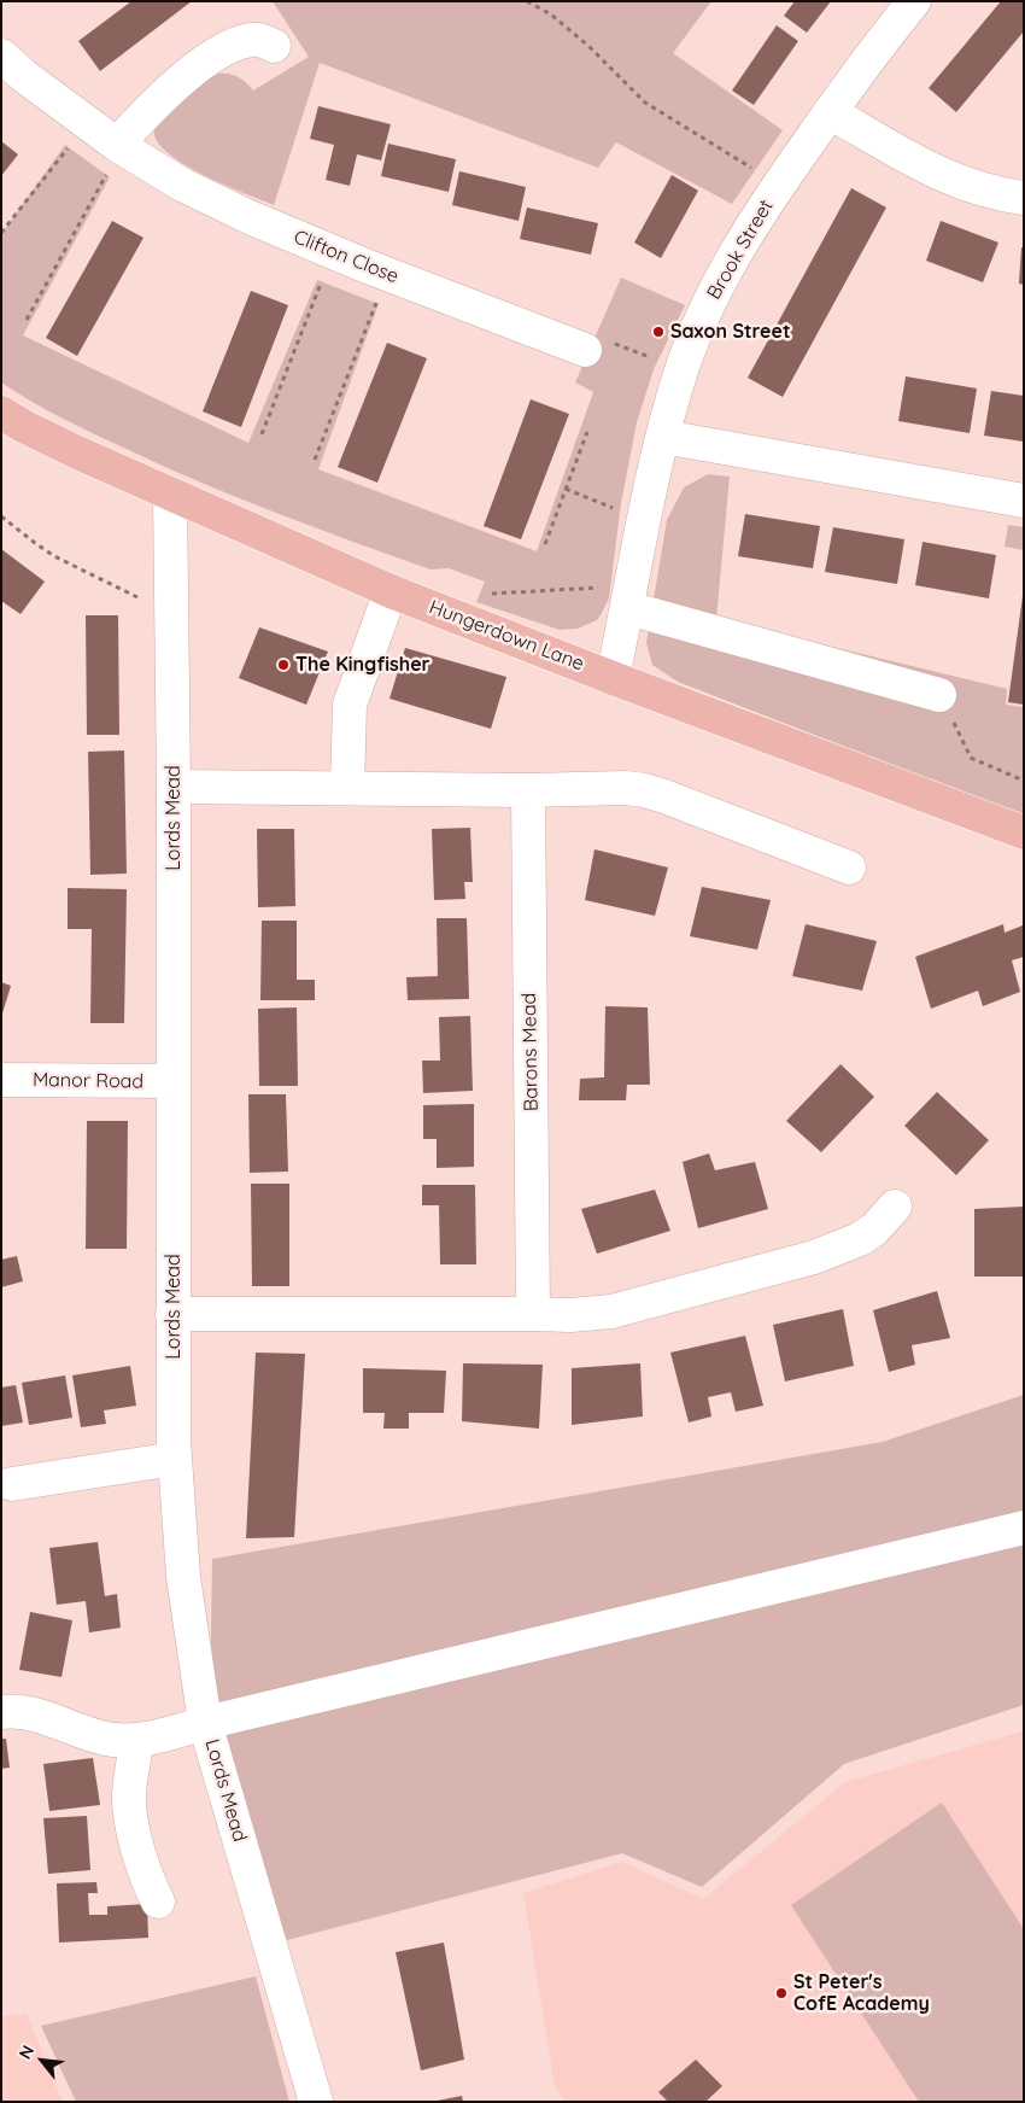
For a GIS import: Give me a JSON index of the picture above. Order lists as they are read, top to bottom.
{
  "streets": {
    "main road": ["Hungerdown Lane"],
    "street": [
      "Brook Street",
      "Clifton Close",
      "Lords Mead",
      "Barons Mead",
      "Manor Road"
    ]
  },
  "crossings": [
    ["Brook Street", "Hungerdown Lane"],
    ["Hungerdown Lane", "Lords Mead"],
    ["Lords Mead", "Manor Road"]
  ],
  "places": ["Saxon Street", "The Kingfisher", "St Peter's CofE Academy"],
  "north": "top left"
}
